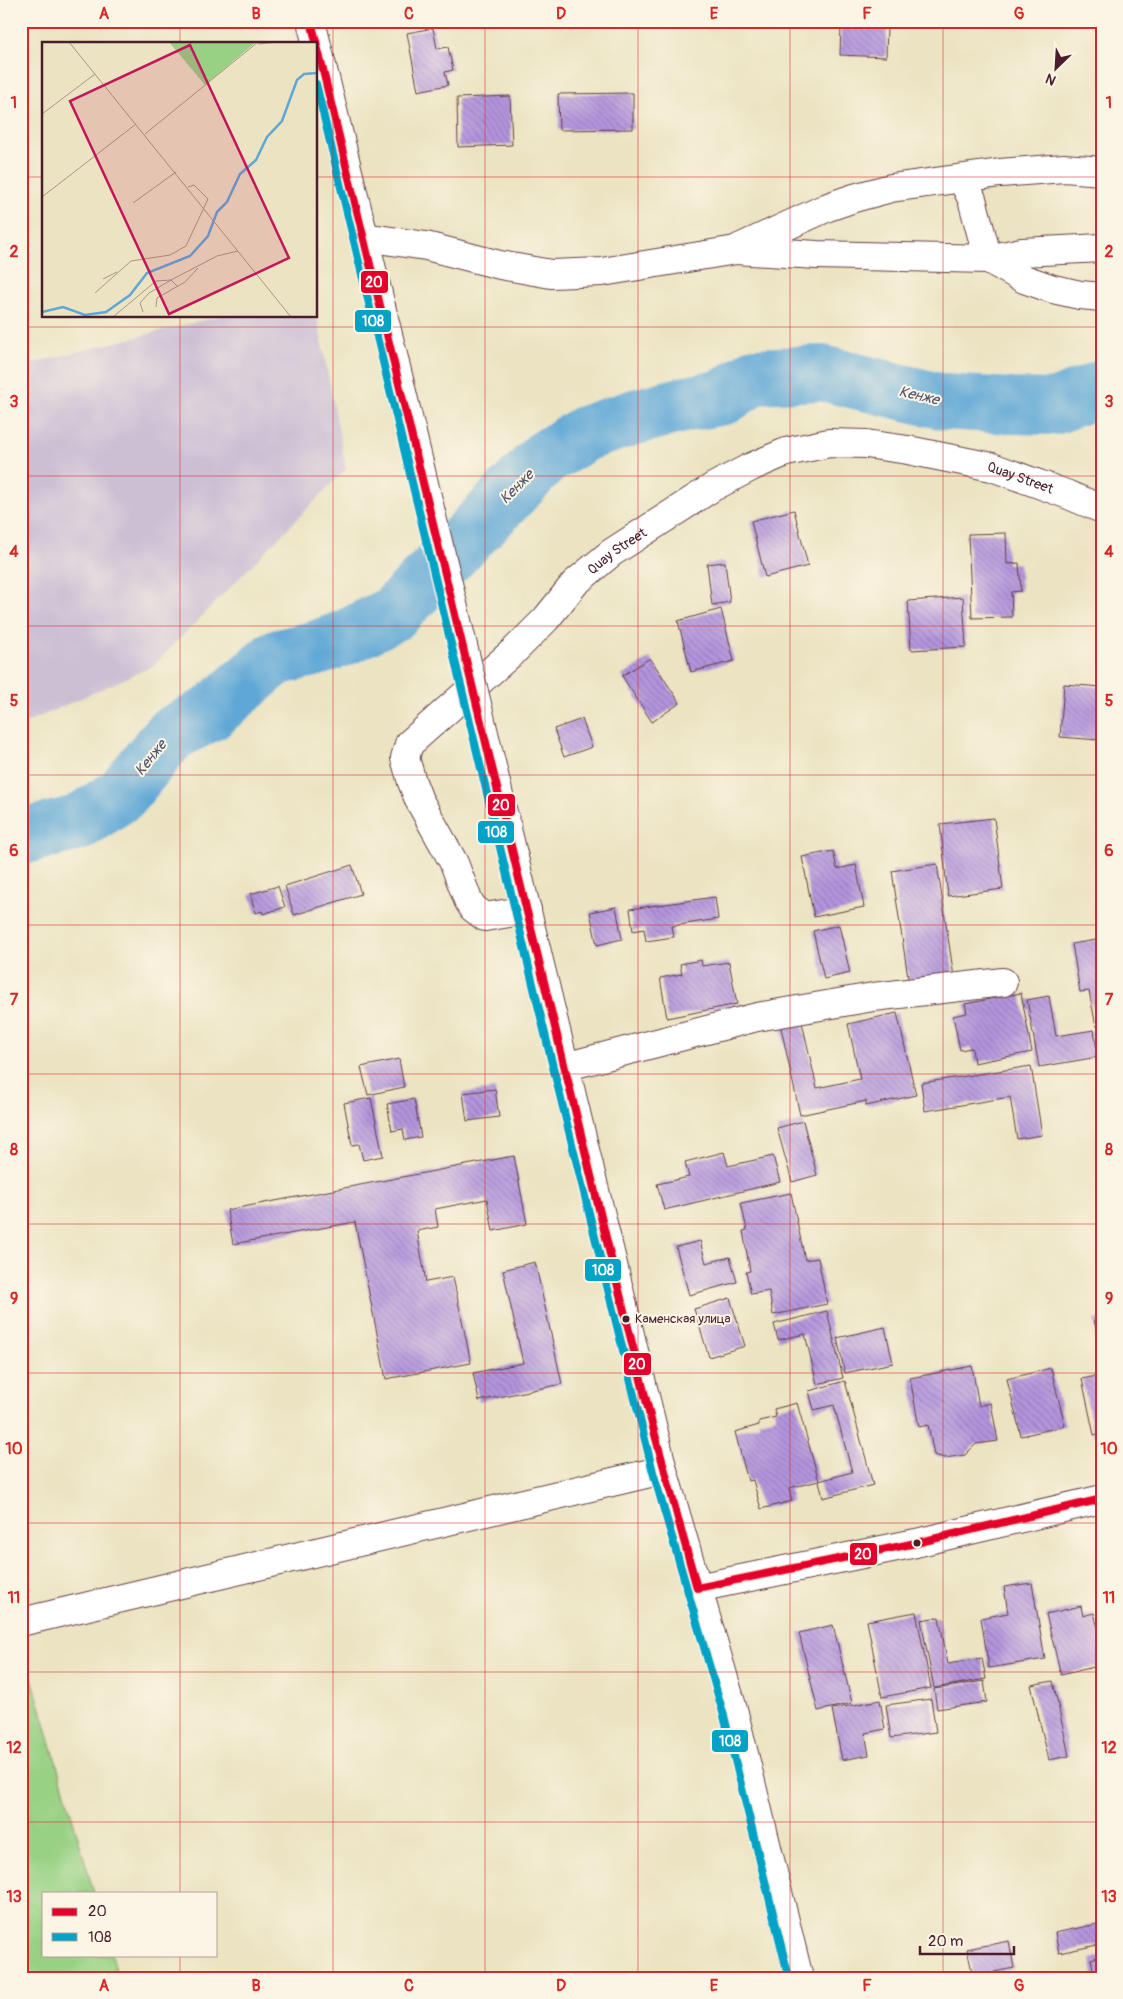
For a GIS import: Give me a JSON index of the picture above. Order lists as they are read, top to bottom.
{
  "streets": {
    "street": ["Quay Street"]
  },
  "water": ["Кенже"],
  "places": ["Каменская улица"],
  "lines": ["transit line 20", "transit line 108"],
  "legend": ["20", "108"],
  "scale_bar": "20 m",
  "north": "bottom left",
  "grid": {
    "columns": [
      "A",
      "B",
      "C",
      "D",
      "E",
      "F",
      "G"
    ],
    "rows": [
      "1",
      "2",
      "3",
      "4",
      "5",
      "6",
      "7",
      "8",
      "9",
      "10",
      "11",
      "12",
      "13"
    ]
  }
}
